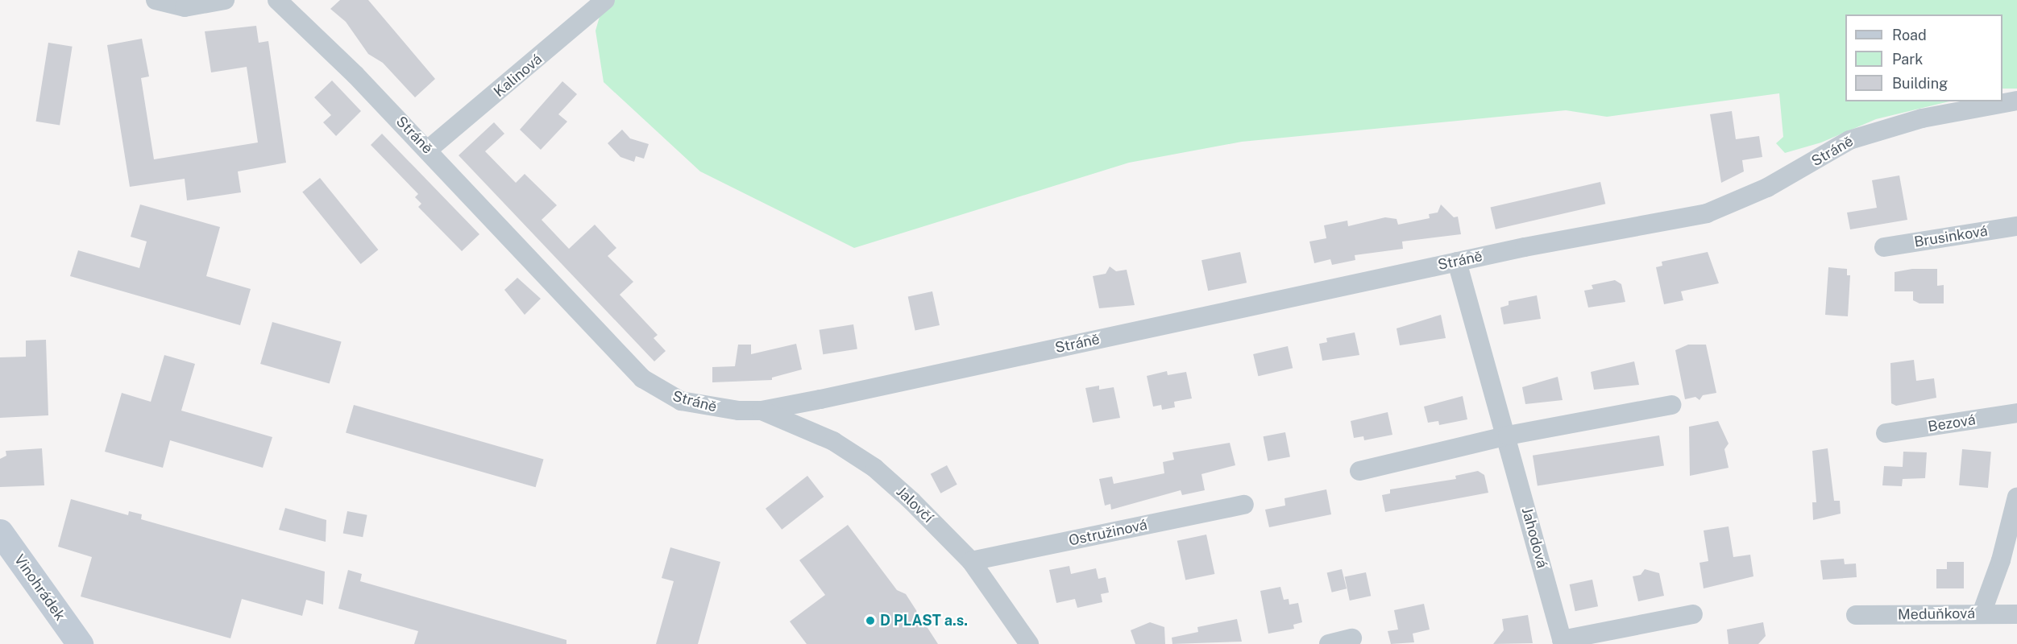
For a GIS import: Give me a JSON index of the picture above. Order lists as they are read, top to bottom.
{
  "streets": {
    "street": [
      "Kalinová",
      "Stráně",
      "Brusinková",
      "Bezová",
      "Jalovčí",
      "Ostružinová",
      "Jahodová",
      "Vinohrádek",
      "Meduňková"
    ]
  },
  "crossings": [
    ["Kalinová", "Stráně"],
    ["Stráně", "Jalovčí"],
    ["Stráně", "Jahodová"],
    ["Jalovčí", "Ostružinová"]
  ],
  "places": ["D PLAST a.s."],
  "legend": ["Road", "Park", "Building"]
}
